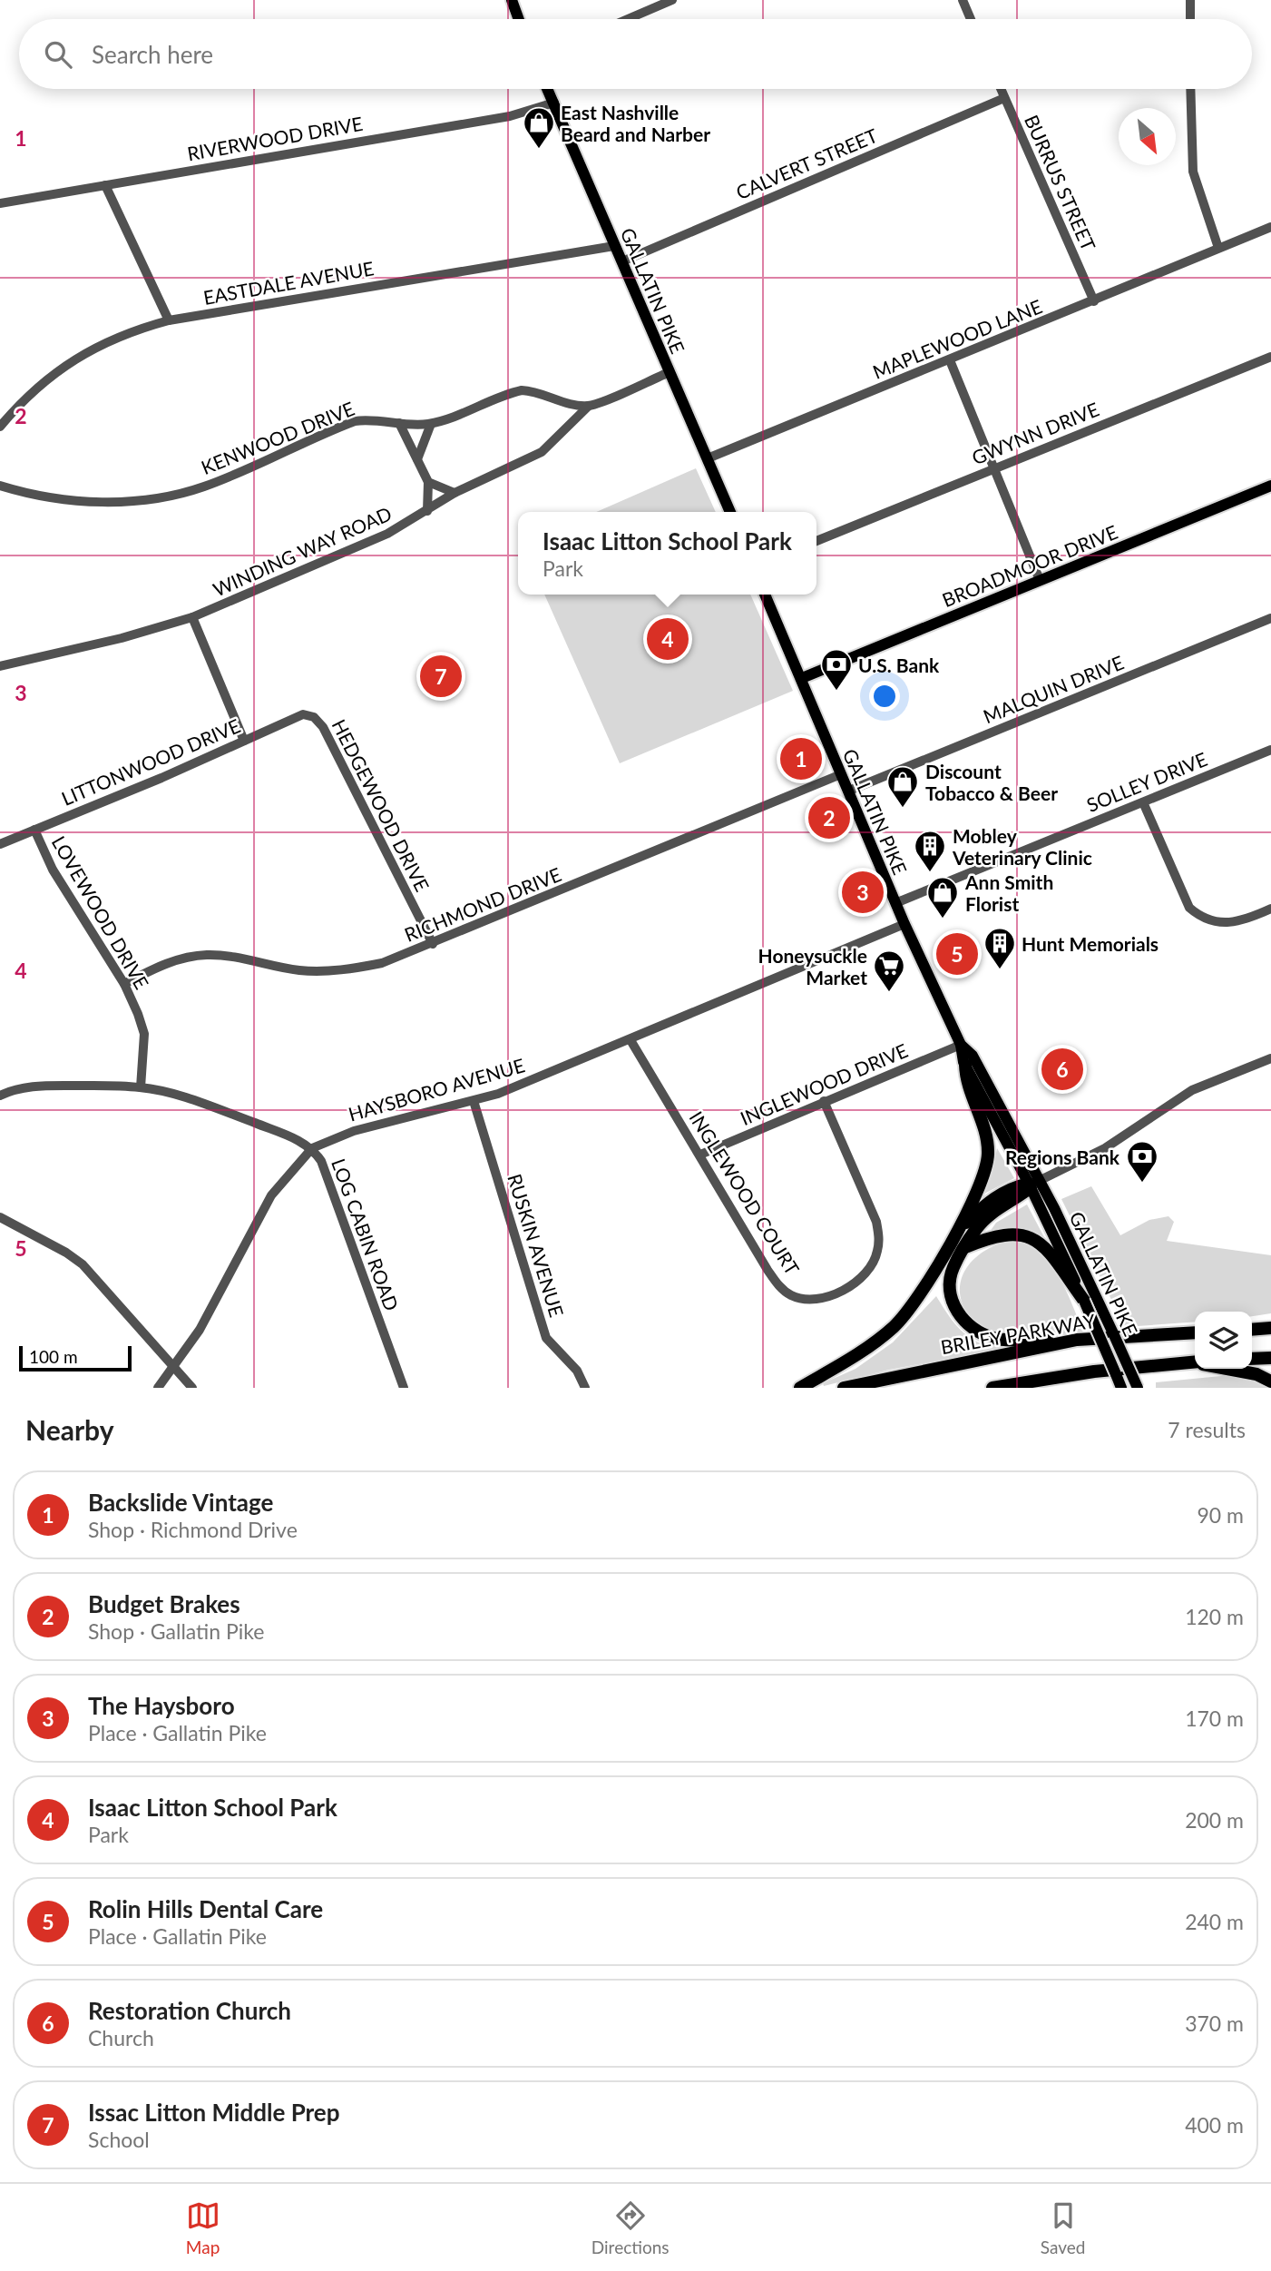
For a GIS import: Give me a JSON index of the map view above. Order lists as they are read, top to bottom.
{
  "streets": {
    "highway": ["BRILEY PARKWAY"],
    "main road": ["GALLATIN PIKE", "BROADMOOR DRIVE"],
    "street": [
      "RIVERWOOD DRIVE",
      "CALVERT STREET",
      "BURRUS STREET",
      "EASTDALE AVENUE",
      "MAPLEWOOD LANE",
      "GWYNN DRIVE",
      "KENWOOD DRIVE",
      "WINDING WAY ROAD",
      "MALQUIN DRIVE",
      "LITTONWOOD DRIVE",
      "SOLLEY DRIVE",
      "HEDGEWOOD DRIVE",
      "RICHMOND DRIVE",
      "LOVEWOOD DRIVE",
      "INGLEWOOD DRIVE",
      "HAYSBORO AVENUE",
      "INGLEWOOD COURT",
      "LOG CABIN ROAD",
      "RUSKIN AVENUE"
    ]
  },
  "crossings": [
    ["RIVERWOOD DRIVE", "GALLATIN PIKE"],
    ["CALVERT STREET", "BURRUS STREET"],
    ["CALVERT STREET", "GALLATIN PIKE"],
    ["BURRUS STREET", "MAPLEWOOD LANE"],
    ["EASTDALE AVENUE", "GALLATIN PIKE"],
    ["GALLATIN PIKE", "MAPLEWOOD LANE"],
    ["GALLATIN PIKE", "BROADMOOR DRIVE"],
    ["GALLATIN PIKE", "MALQUIN DRIVE"],
    ["GALLATIN PIKE", "SOLLEY DRIVE"],
    ["GALLATIN PIKE", "RICHMOND DRIVE"],
    ["GALLATIN PIKE", "INGLEWOOD DRIVE"],
    ["GALLATIN PIKE", "HAYSBORO AVENUE"],
    ["KENWOOD DRIVE", "WINDING WAY ROAD"],
    ["LITTONWOOD DRIVE", "HEDGEWOOD DRIVE"],
    ["LITTONWOOD DRIVE", "LOVEWOOD DRIVE"],
    ["HEDGEWOOD DRIVE", "RICHMOND DRIVE"],
    ["RICHMOND DRIVE", "LOVEWOOD DRIVE"],
    ["LOVEWOOD DRIVE", "LOG CABIN ROAD"],
    ["INGLEWOOD DRIVE", "INGLEWOOD COURT"],
    ["HAYSBORO AVENUE", "INGLEWOOD COURT"],
    ["HAYSBORO AVENUE", "LOG CABIN ROAD"],
    ["HAYSBORO AVENUE", "RUSKIN AVENUE"]
  ],
  "places": {
    "shop": ["East Nashville Beard and Narber", "Discount Tobacco & Beer", "Ann Smith Florist"],
    "bank": ["U.S. Bank", "Regions Bank"],
    "building": ["Mobley Veterinary Clinic", "Hunt Memorials"],
    "supermarket": ["Honeysuckle Market"]
  },
  "scale_bar": "100 m",
  "north": "bottom right",
  "page": {
    "search": "Search here",
    "popup": ["Isaac Litton School Park", "Park"],
    "pins": [
      "4",
      "7",
      "1",
      "2",
      "3",
      "5",
      "6"
    ],
    "scale": "100 m",
    "heading": ["Nearby", "7 results"],
    "list": [
      {
        "mark": "1",
        "name": "Backslide Vintage",
        "note": "Shop · Richmond Drive",
        "value": "90 m"
      },
      {
        "mark": "2",
        "name": "Budget Brakes",
        "note": "Shop · Gallatin Pike",
        "value": "120 m"
      },
      {
        "mark": "3",
        "name": "The Haysboro",
        "note": "Place · Gallatin Pike",
        "value": "170 m"
      },
      {
        "mark": "4",
        "name": "Isaac Litton School Park",
        "note": "Park",
        "value": "200 m"
      },
      {
        "mark": "5",
        "name": "Rolin Hills Dental Care",
        "note": "Place · Gallatin Pike",
        "value": "240 m"
      },
      {
        "mark": "6",
        "name": "Restoration Church",
        "note": "Church",
        "value": "370 m"
      },
      {
        "mark": "7",
        "name": "Issac Litton Middle Prep",
        "note": "School",
        "value": "400 m"
      }
    ],
    "nav": ["Map", "Directions", "Saved"]
  },
  "grid": {
    "rows": [
      "1",
      "2",
      "3",
      "4",
      "5"
    ]
  }
}
